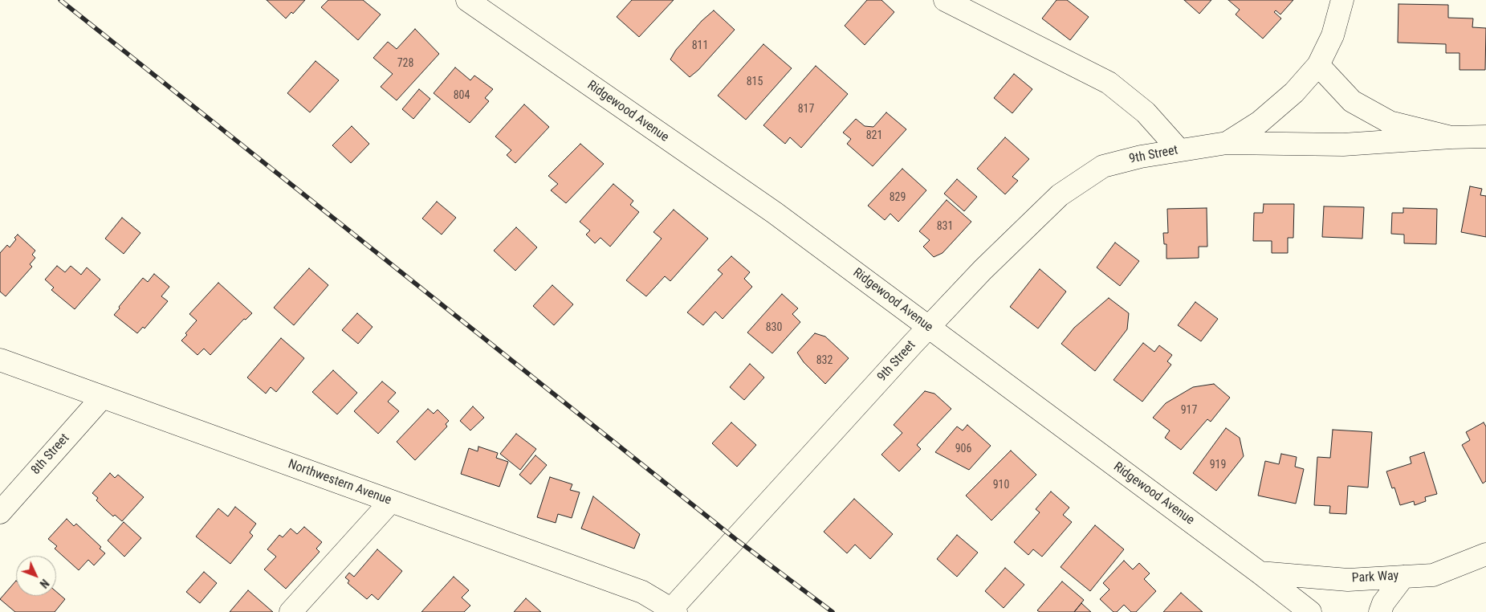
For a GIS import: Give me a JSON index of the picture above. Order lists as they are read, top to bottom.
{
  "streets": {
    "street": [
      "Ridgewood Avenue",
      "9th Street",
      "8th Street",
      "Northwestern Avenue",
      "Park Way"
    ]
  },
  "crossings": [
    ["Ridgewood Avenue", "9th Street"],
    ["Ridgewood Avenue", "Park Way"],
    ["9th Street", "Northwestern Avenue"],
    ["8th Street", "Northwestern Avenue"]
  ],
  "house_numbers": [
    "811",
    "728",
    "815",
    "804",
    "817",
    "821",
    "829",
    "831",
    "830",
    "832",
    "917",
    "906",
    "919",
    "910"
  ],
  "north": "bottom right"
}
